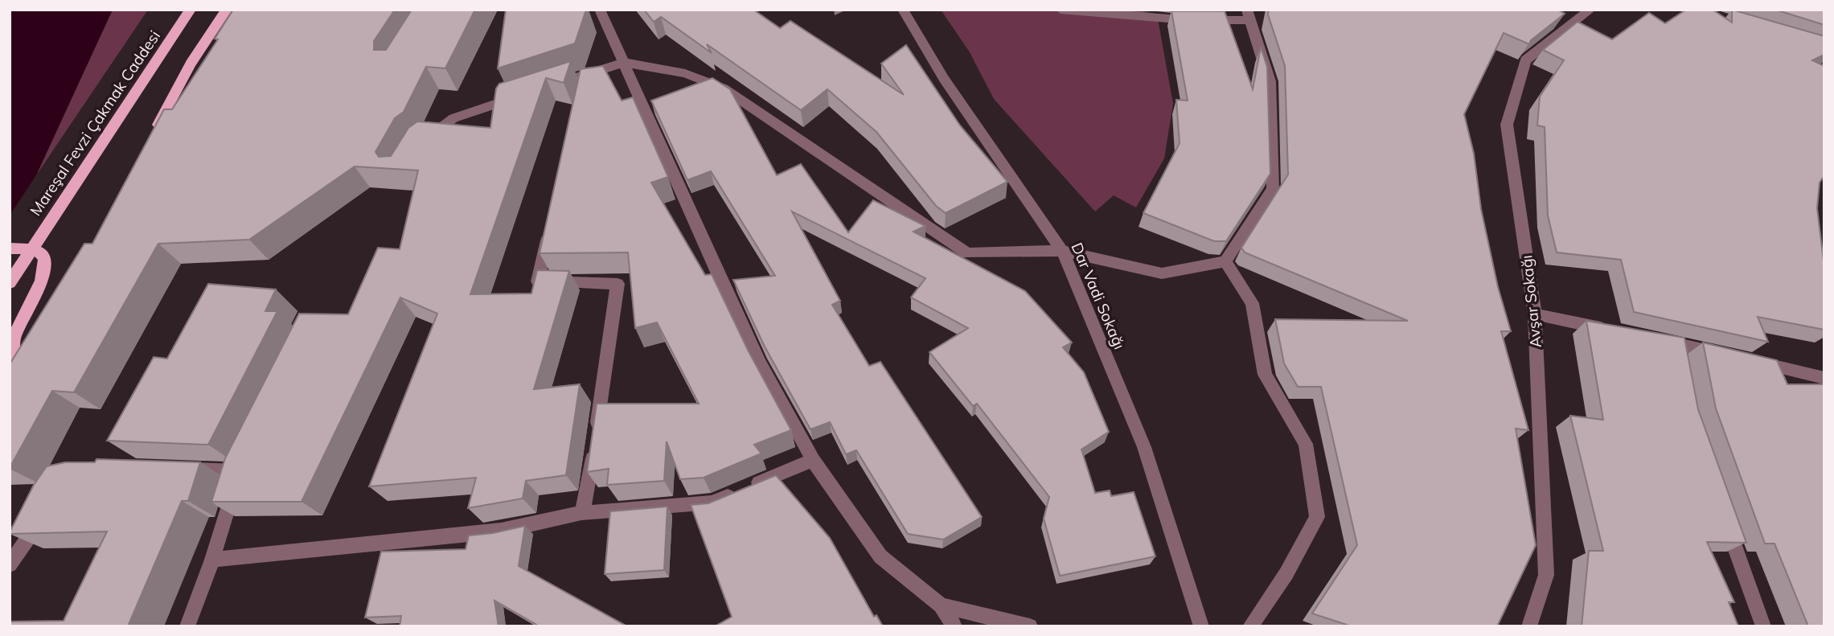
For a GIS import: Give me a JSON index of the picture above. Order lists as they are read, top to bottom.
{
  "streets": {
    "main road": ["Mareşal Fevzi Çakmak Caddesi"],
    "street": ["Dar Vadi Sokağı", "Avşar Sokağı"]
  }
}
